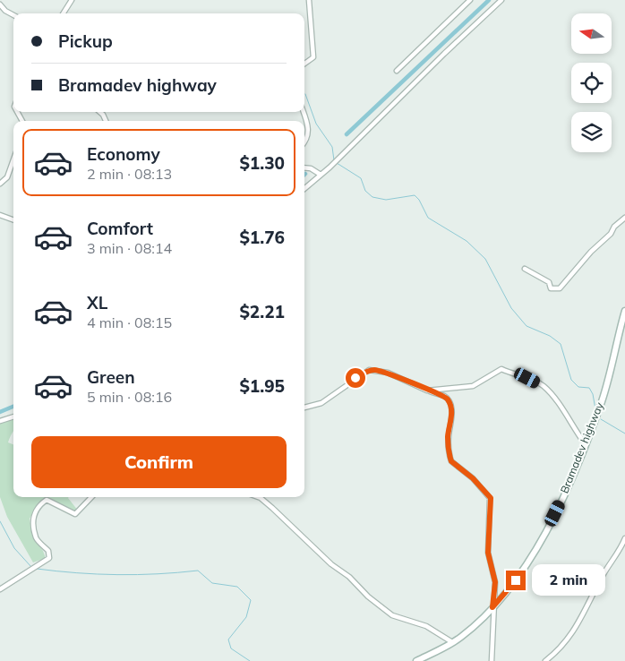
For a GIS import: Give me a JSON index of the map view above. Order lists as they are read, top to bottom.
{
  "streets": {
    "street": ["Bramadev highway"]
  },
  "north": "left",
  "page": {
    "banner": ["Pickup", "Bramadev highway"],
    "list": [
      {
        "name": "Economy",
        "note": "2 min · 08:13",
        "value": "$1.30"
      },
      {
        "name": "Comfort",
        "note": "3 min · 08:14",
        "value": "$1.76"
      },
      {
        "name": "XL",
        "note": "4 min · 08:15",
        "value": "$2.21"
      },
      {
        "name": "Green",
        "note": "5 min · 08:16",
        "value": "$1.95"
      }
    ],
    "buttons": "Confirm",
    "bubble": "2 min"
  }
}
